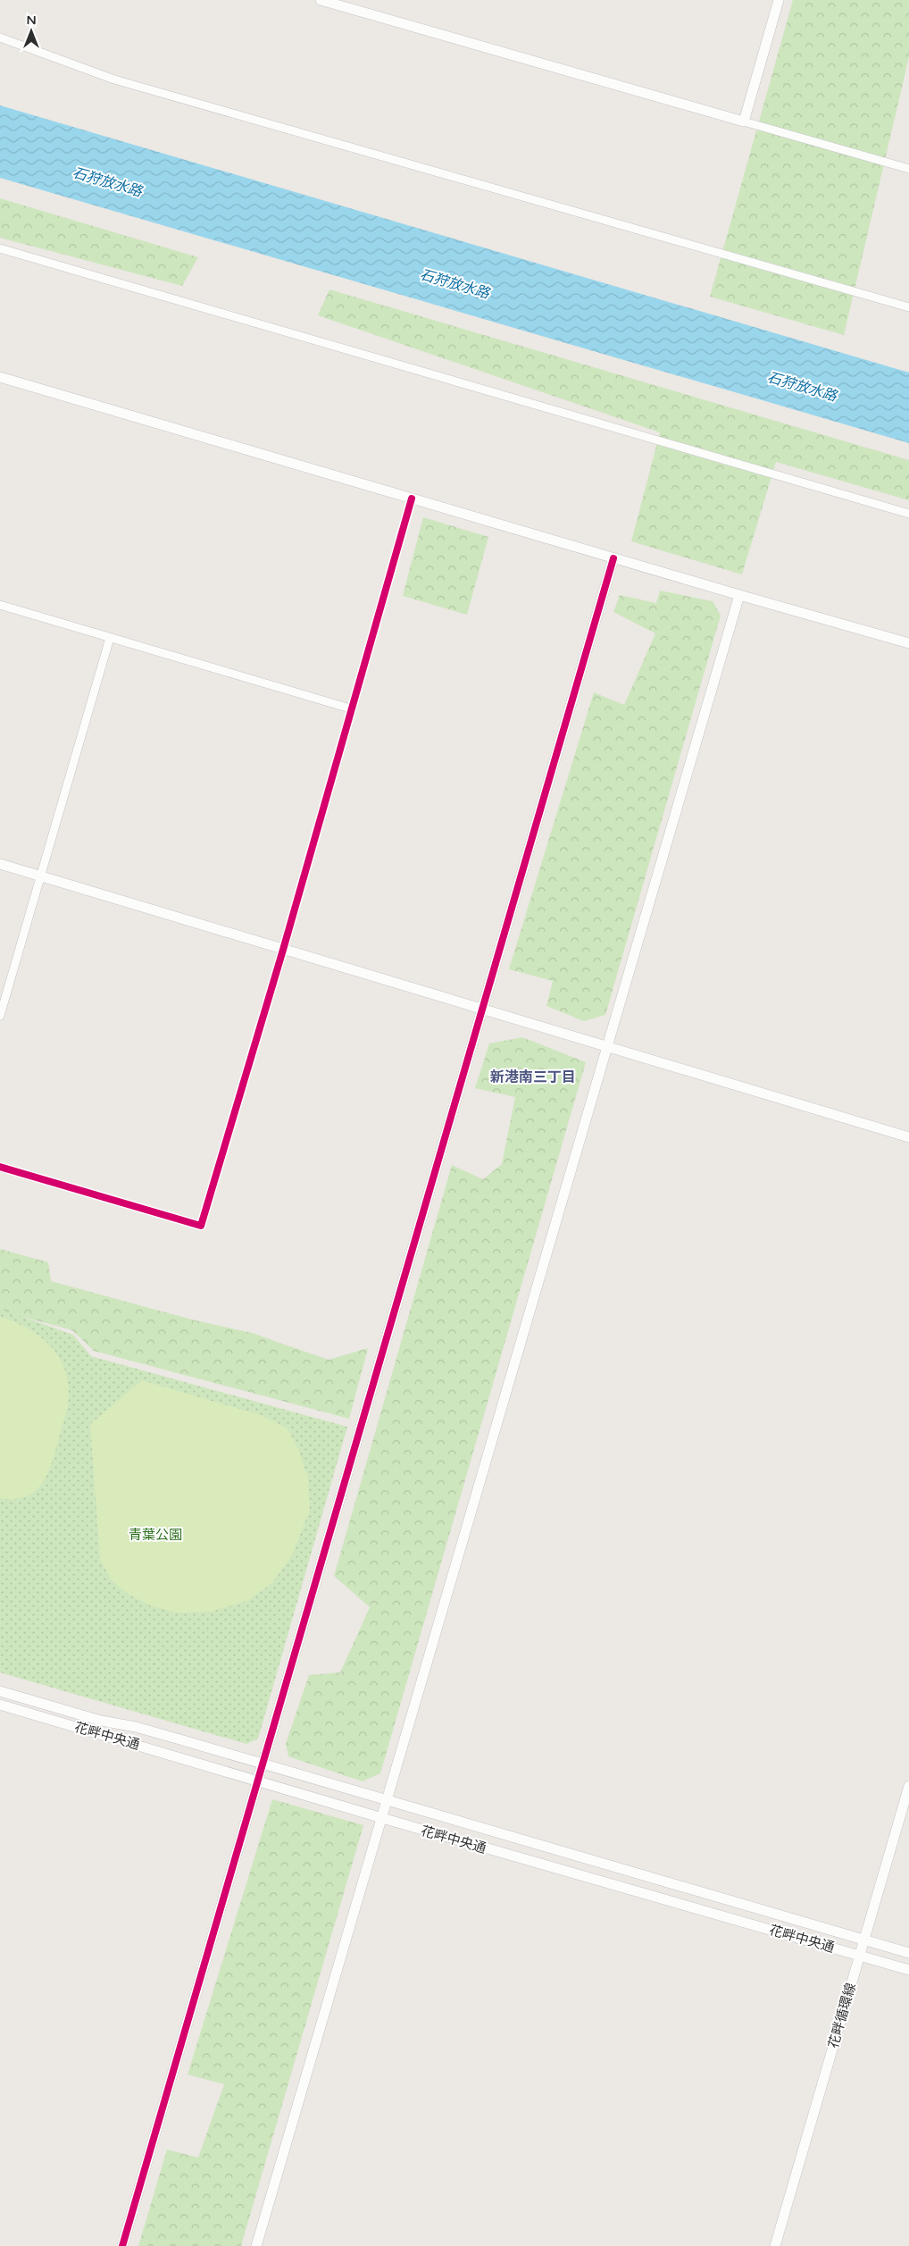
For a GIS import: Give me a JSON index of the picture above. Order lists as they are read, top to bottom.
{
  "streets": {
    "street": ["花畔中央通", "花畔循環線"]
  },
  "crossings": [
    ["花畔中央通", "花畔循環線"]
  ],
  "districts": ["新港南三丁目"],
  "water": ["石狩放水路"],
  "parks": ["青葉公園"],
  "north": "top"
}
